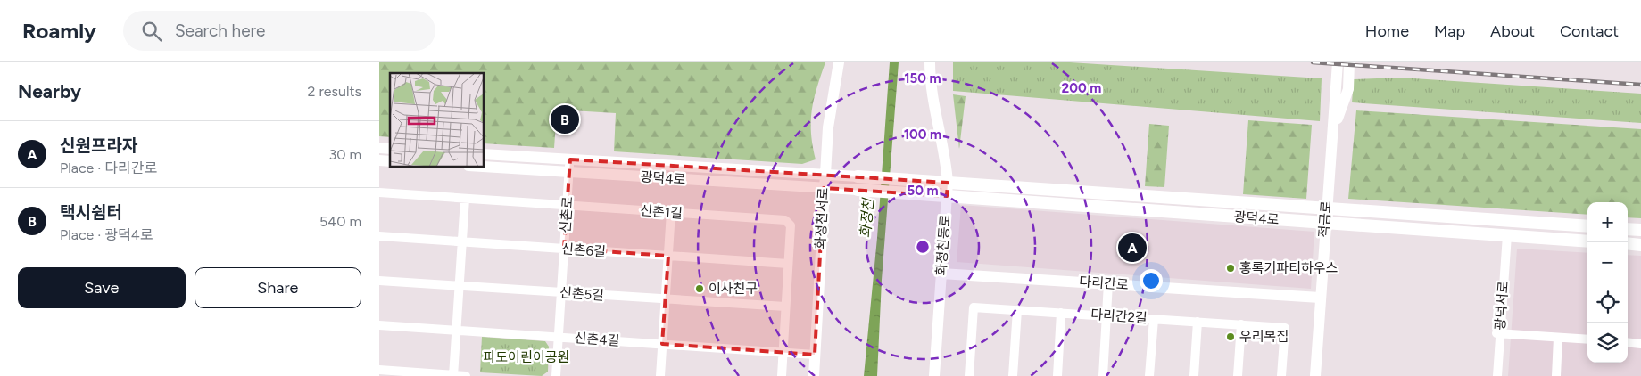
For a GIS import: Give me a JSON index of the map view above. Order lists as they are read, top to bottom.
{
  "streets": {
    "main road": ["광덕4로"],
    "street": [
      "신촌1길",
      "신촌로",
      "화정천서로",
      "적금로",
      "화정천동로",
      "신촌6길",
      "다리간로",
      "신촌5길",
      "광덕서로",
      "다리간2길",
      "신촌4길"
    ]
  },
  "crossings": [
    ["광덕4로", "신촌로"],
    ["광덕4로", "화정천서로"],
    ["광덕4로", "적금로"],
    ["광덕4로", "화정천동로"],
    ["광덕4로", "광덕서로"],
    ["신촌1길", "신촌로"],
    ["신촌1길", "신촌6길"],
    ["신촌1길", "신촌5길"],
    ["신촌1길", "신촌4길"],
    ["신촌로", "신촌6길"],
    ["신촌로", "신촌5길"],
    ["신촌로", "신촌4길"],
    ["화정천서로", "신촌4길"],
    ["적금로", "다리간로"],
    ["화정천동로", "다리간로"]
  ],
  "water": ["화정천"],
  "parks": ["파도어린이공원"],
  "places": ["홍록기파티하우스", "이사친구", "우리복집"],
  "page": {
    "header": "Roamly",
    "search": "Search here",
    "nav": [
      "Home",
      "Map",
      "About",
      "Contact"
    ],
    "heading": ["Nearby", "2 results"],
    "pins": ["B", "A"],
    "list": [
      {
        "mark": "A",
        "name": "신원프라자",
        "note": "Place · 다리간로",
        "value": "30 m"
      },
      {
        "mark": "B",
        "name": "택시쉼터",
        "note": "Place · 광덕4로",
        "value": "540 m"
      }
    ],
    "map_buttons": ["+", "−"],
    "buttons": ["Save", "Share"]
  },
  "rings": [
    "150 m",
    "200 m",
    "100 m",
    "50 m"
  ]
}
